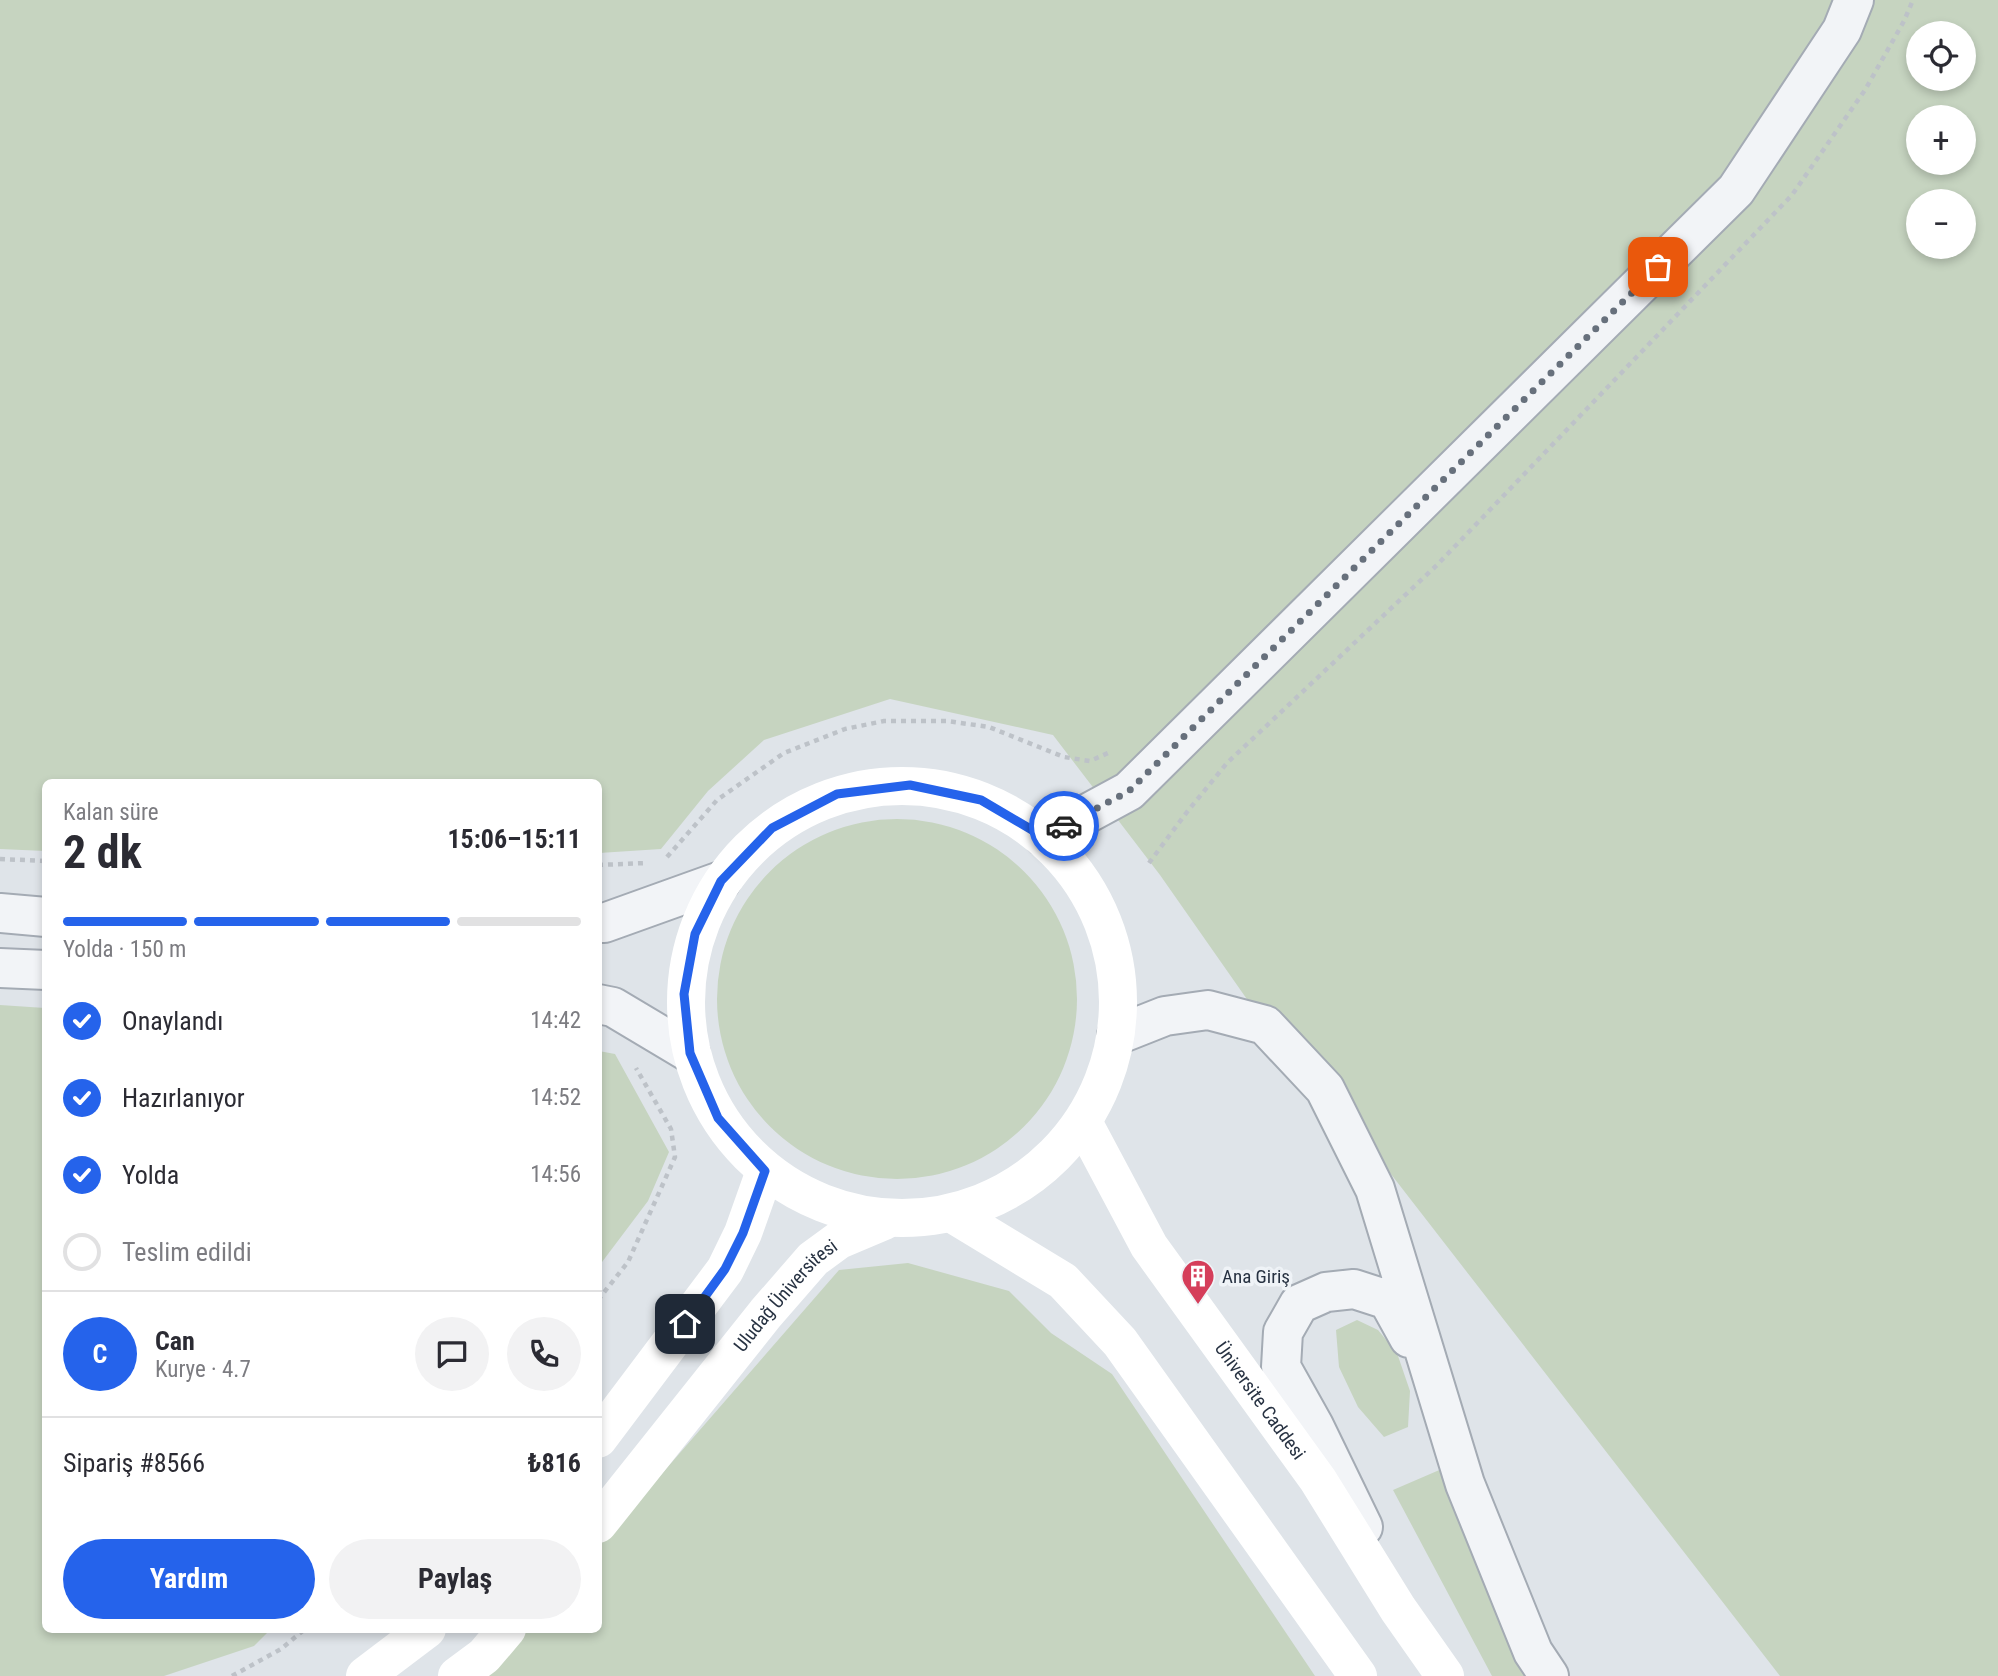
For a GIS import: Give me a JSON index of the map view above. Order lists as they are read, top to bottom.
{
  "streets": {
    "main road": ["Uludağ Üniversitesi", "Üniversite Caddesi"]
  },
  "places": {
    "building": ["Ana Giriş"]
  },
  "page": {
    "map_buttons": ["+", "−"],
    "heading": ["2 dk", "Kalan süre", "15:06–15:11"],
    "panel": [
      "Can",
      "Kurye · 4.7",
      "Sipariş #8566",
      "₺816"
    ],
    "bar": "Yolda · 150 m",
    "list": [
      ["Onaylandı", "14:42"],
      ["Hazırlanıyor", "14:52"],
      ["Yolda", "14:56"],
      "Teslim edildi"
    ],
    "round": "C",
    "buttons": ["Yardım", "Paylaş"]
  }
}
